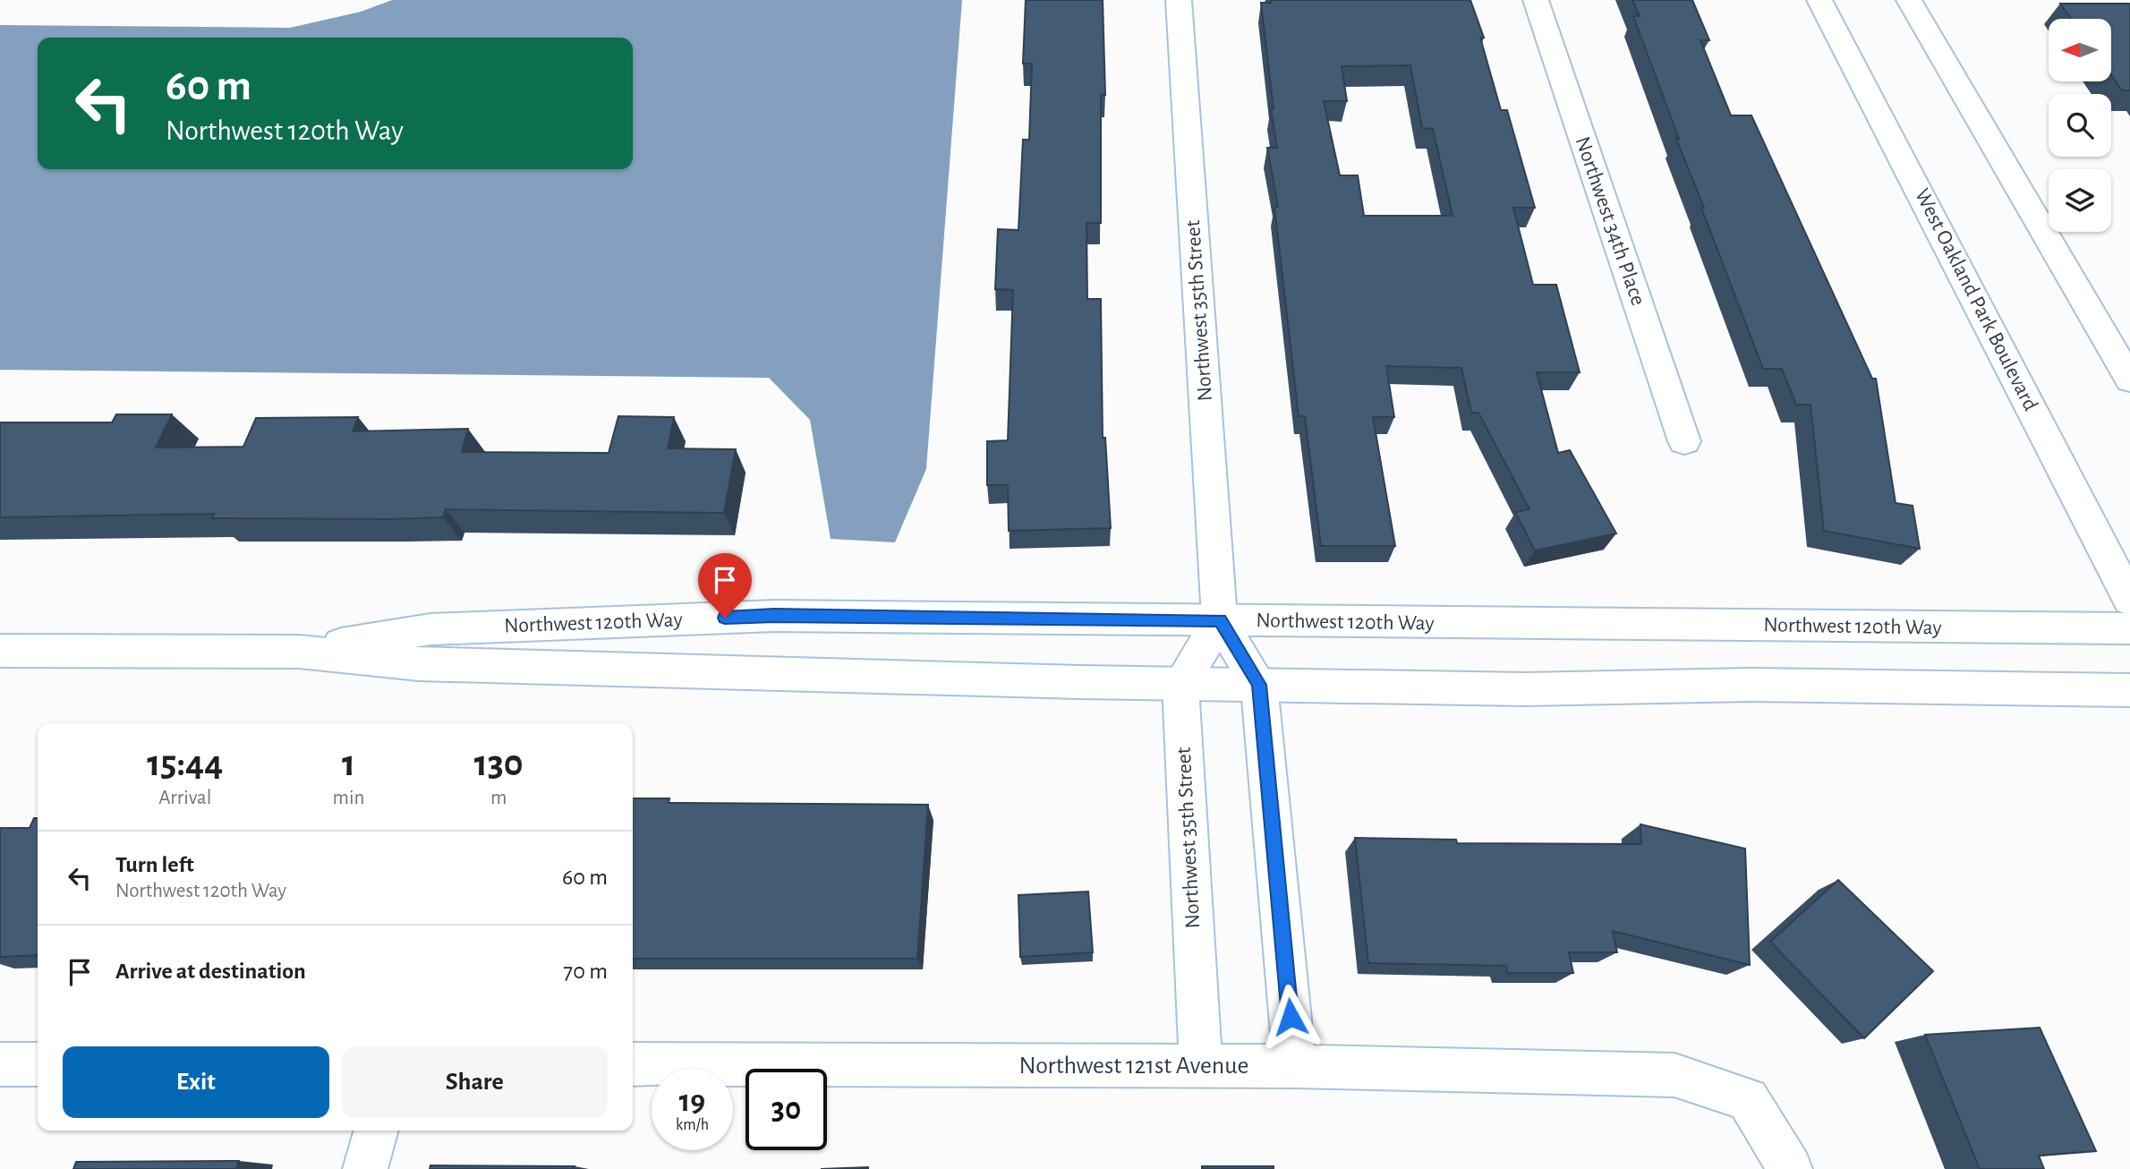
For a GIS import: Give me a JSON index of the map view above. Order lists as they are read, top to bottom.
{
  "streets": {
    "street": [
      "Northwest 34th Place",
      "West Oakland Park Boulevard",
      "Northwest 35th Street",
      "Northwest 120th Way",
      "Northwest 121st Avenue"
    ]
  },
  "crossings": [
    ["Northwest 35th Street", "Northwest 120th Way"],
    ["Northwest 35th Street", "Northwest 121st Avenue"]
  ],
  "north": "left",
  "page": {
    "turn": ["60 m", "Northwest 120th Way"],
    "eta": [
      "15:44",
      "Arrival",
      "1",
      "min",
      "130",
      "m"
    ],
    "list": [
      {
        "name": "Turn left",
        "note": "Northwest 120th Way",
        "value": "60 m"
      },
      {
        "name": "Arrive at destination",
        "value": "70 m"
      }
    ],
    "buttons": ["Exit", "Share"],
    "speed": "19 km/h",
    "limit": "30"
  }
}
